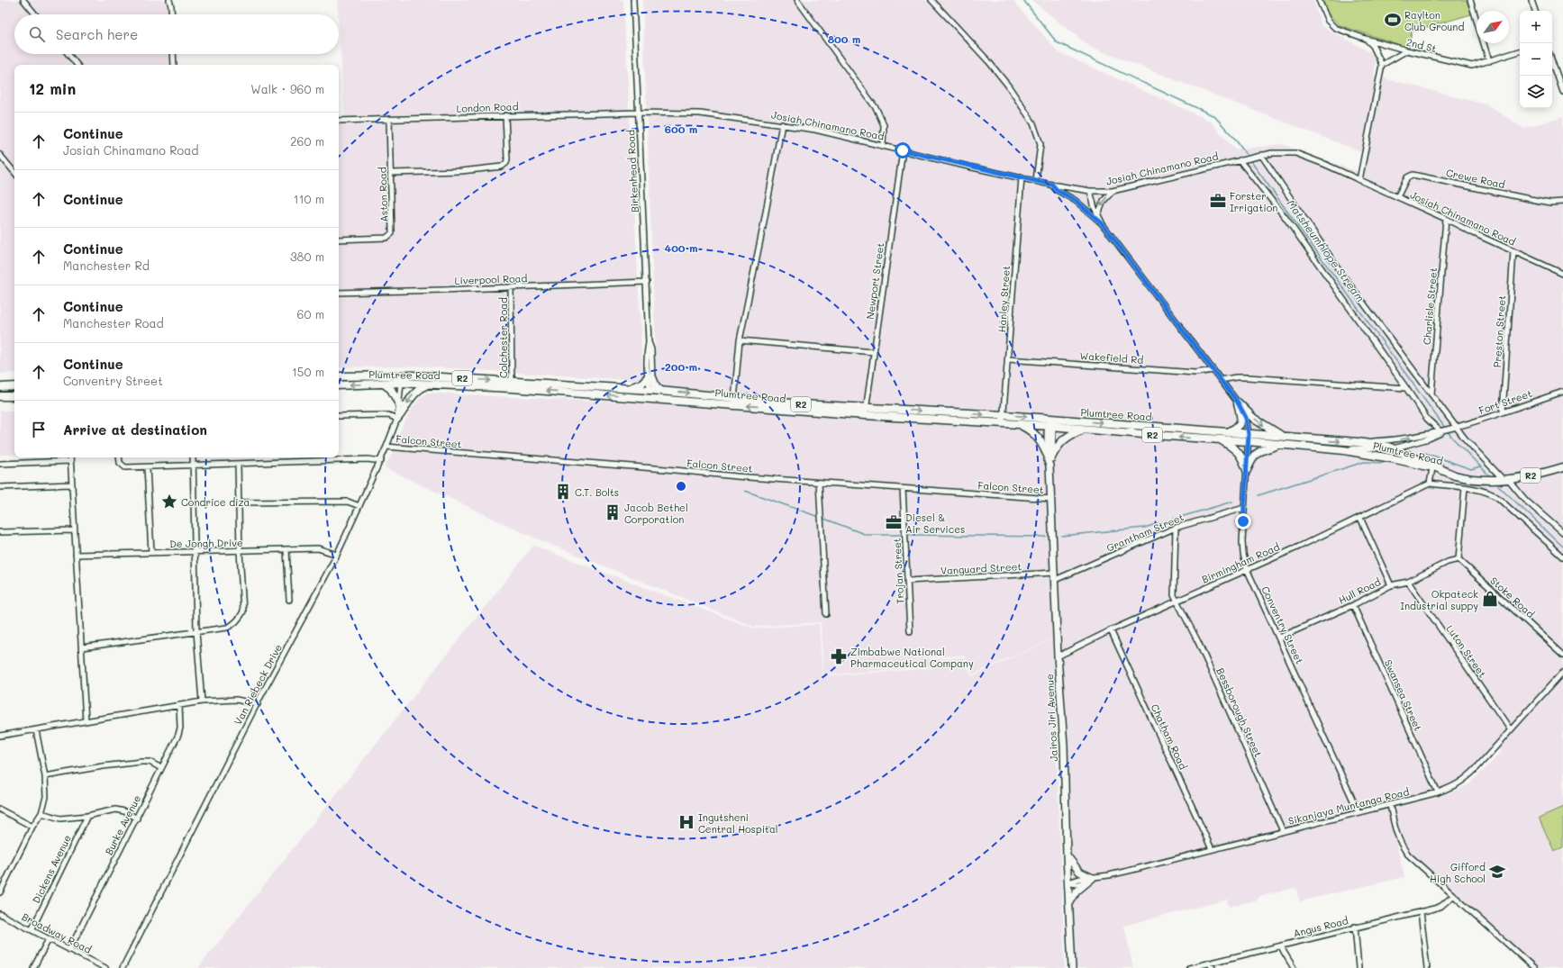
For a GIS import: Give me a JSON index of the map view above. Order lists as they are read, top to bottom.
{
  "streets": {
    "highway": ["Plumtree Road", "R2"],
    "main road": ["Jairos Jiri Avenue"],
    "street": [
      "2nd St",
      "London Road",
      "Josiah Chinamano Road",
      "Birkenhead Road",
      "Crewe Road",
      "Aston Road",
      "Liverpool Road",
      "Newport Street",
      "Hanley Street",
      "Charlisle Street",
      "Preston Street",
      "Colchester Road",
      "Wakefield Rd",
      "Fort Street",
      "Falcon Street",
      "Grantham Street",
      "De Jongh Drive",
      "Birmingham Road",
      "Vanguard Street",
      "Trojan Street",
      "Hull Road",
      "Stoke Road",
      "Conventry Street",
      "Luton Street",
      "Van Riebeck Drive",
      "Swansea Street",
      "Bessborough Street",
      "Chatham Road",
      "Sikanjaya Muntanga Road",
      "Burke Avenue",
      "Dickens Avenue",
      "Angus Road",
      "Broadway Road"
    ]
  },
  "crossings": [
    ["London Road", "Josiah Chinamano Road"],
    ["London Road", "Birkenhead Road"],
    ["London Road", "Aston Road"],
    ["Josiah Chinamano Road", "Birkenhead Road"],
    ["Josiah Chinamano Road", "Crewe Road"],
    ["Josiah Chinamano Road", "Newport Street"],
    ["Josiah Chinamano Road", "Hanley Street"],
    ["Josiah Chinamano Road", "Charlisle Street"],
    ["Josiah Chinamano Road", "Preston Street"],
    ["Birkenhead Road", "Liverpool Road"],
    ["Birkenhead Road", "Plumtree Road"],
    ["Liverpool Road", "Colchester Road"],
    ["Newport Street", "Plumtree Road"],
    ["Hanley Street", "Wakefield Rd"],
    ["Hanley Street", "Plumtree Road"],
    ["Preston Street", "Fort Street"],
    ["Colchester Road", "Plumtree Road"],
    ["Wakefield Rd", "Conventry Street"],
    ["Plumtree Road", "R2"],
    ["Plumtree Road", "Conventry Street"],
    ["Plumtree Road", "Van Riebeck Drive"],
    ["Falcon Street", "Trojan Street"],
    ["Falcon Street", "Van Riebeck Drive"],
    ["Falcon Street", "Jairos Jiri Avenue"],
    ["Grantham Street", "Conventry Street"],
    ["Grantham Street", "Bessborough Street"],
    ["Grantham Street", "Jairos Jiri Avenue"],
    ["De Jongh Drive", "Van Riebeck Drive"],
    ["Birmingham Road", "Conventry Street"],
    ["Birmingham Road", "Bessborough Street"],
    ["Birmingham Road", "Jairos Jiri Avenue"],
    ["Birmingham Road", "Chatham Road"],
    ["Vanguard Street", "Trojan Street"],
    ["Vanguard Street", "Jairos Jiri Avenue"],
    ["Hull Road", "Stoke Road"],
    ["Hull Road", "Conventry Street"],
    ["Hull Road", "Luton Street"],
    ["Hull Road", "Swansea Street"],
    ["Conventry Street", "Sikanjaya Muntanga Road"],
    ["Luton Street", "Sikanjaya Muntanga Road"],
    ["Swansea Street", "Sikanjaya Muntanga Road"],
    ["Bessborough Street", "Sikanjaya Muntanga Road"],
    ["Jairos Jiri Avenue", "Sikanjaya Muntanga Road"],
    ["Chatham Road", "Sikanjaya Muntanga Road"],
    ["Burke Avenue", "Broadway Road"],
    ["Dickens Avenue", "Broadway Road"]
  ],
  "water": ["Matsheumhlope Stream"],
  "places": {
    "sports": ["Raylton Club Ground"],
    "office": ["Forster Irrigation", "Diesel & Air Services"],
    "building": ["C.T. Bolts", "Jacob Bethel Corporation"],
    "place": ["Condrice diza"],
    "shop": ["Okpateck Industrial suppy"],
    "pharmacy": ["Zimbabwe National Pharmaceutical Company"],
    "hospital": ["Ingutsheni Central Hospital"],
    "school or university": ["Gifford High School"]
  },
  "north": "top right",
  "page": {
    "map_buttons": ["+", "−"],
    "search": "Search here",
    "heading": ["12 min", "Walk · 960 m"],
    "list": [
      ["Continue", "Josiah Chinamano Road", "260 m"],
      ["Continue", "110 m"],
      ["Continue", "Manchester Rd", "380 m"],
      ["Continue", "Manchester Road", "60 m"],
      ["Continue", "Conventry Street", "150 m"],
      "Arrive at destination"
    ]
  },
  "rings": [
    "800 m",
    "600 m",
    "400 m",
    "200 m"
  ]
}
